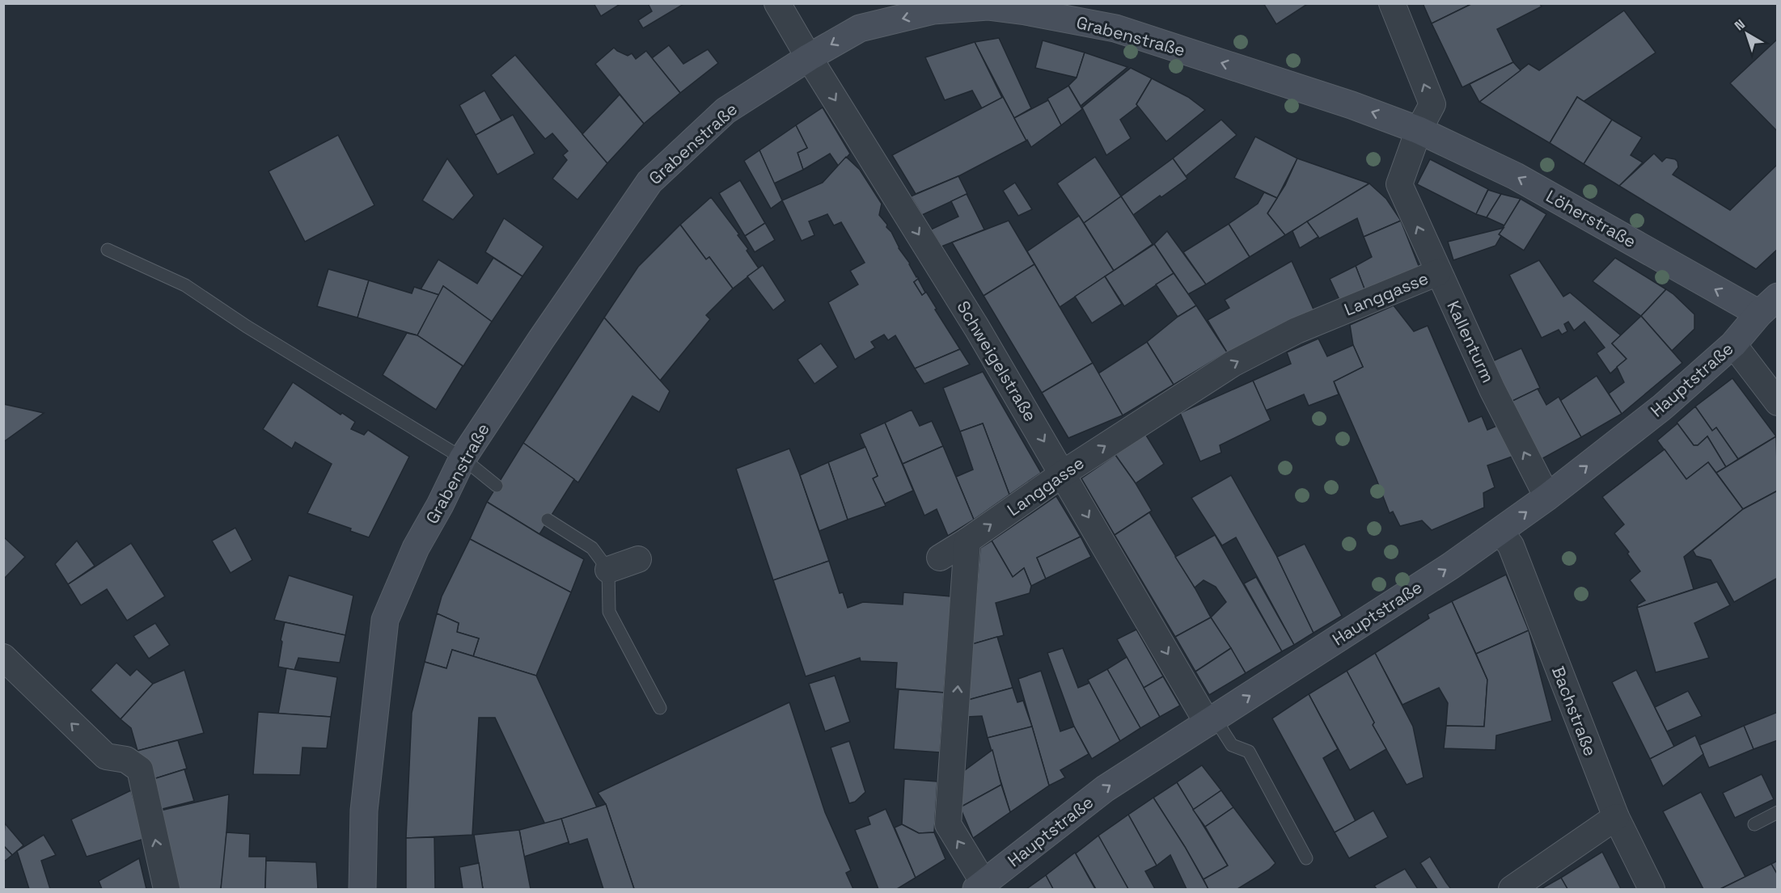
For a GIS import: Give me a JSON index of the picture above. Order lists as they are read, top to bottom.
{
  "streets": {
    "main road": ["Grabenstraße", "Löherstraße", "Hauptstraße"],
    "street": [
      "Langgasse",
      "Kallenturm",
      "Schweigelstraße",
      "Bachstraße"
    ]
  },
  "crossings": [
    ["Grabenstraße", "Löherstraße"],
    ["Grabenstraße", "Kallenturm"],
    ["Grabenstraße", "Schweigelstraße"],
    ["Löherstraße", "Kallenturm"],
    ["Löherstraße", "Hauptstraße"],
    ["Langgasse", "Kallenturm"],
    ["Langgasse", "Schweigelstraße"],
    ["Kallenturm", "Hauptstraße"],
    ["Schweigelstraße", "Hauptstraße"],
    ["Hauptstraße", "Bachstraße"]
  ],
  "one_way": [
    "Löherstraße",
    "Langgasse",
    "Kallenturm",
    "Schweigelstraße",
    "Hauptstraße"
  ],
  "north": "top left"
}
